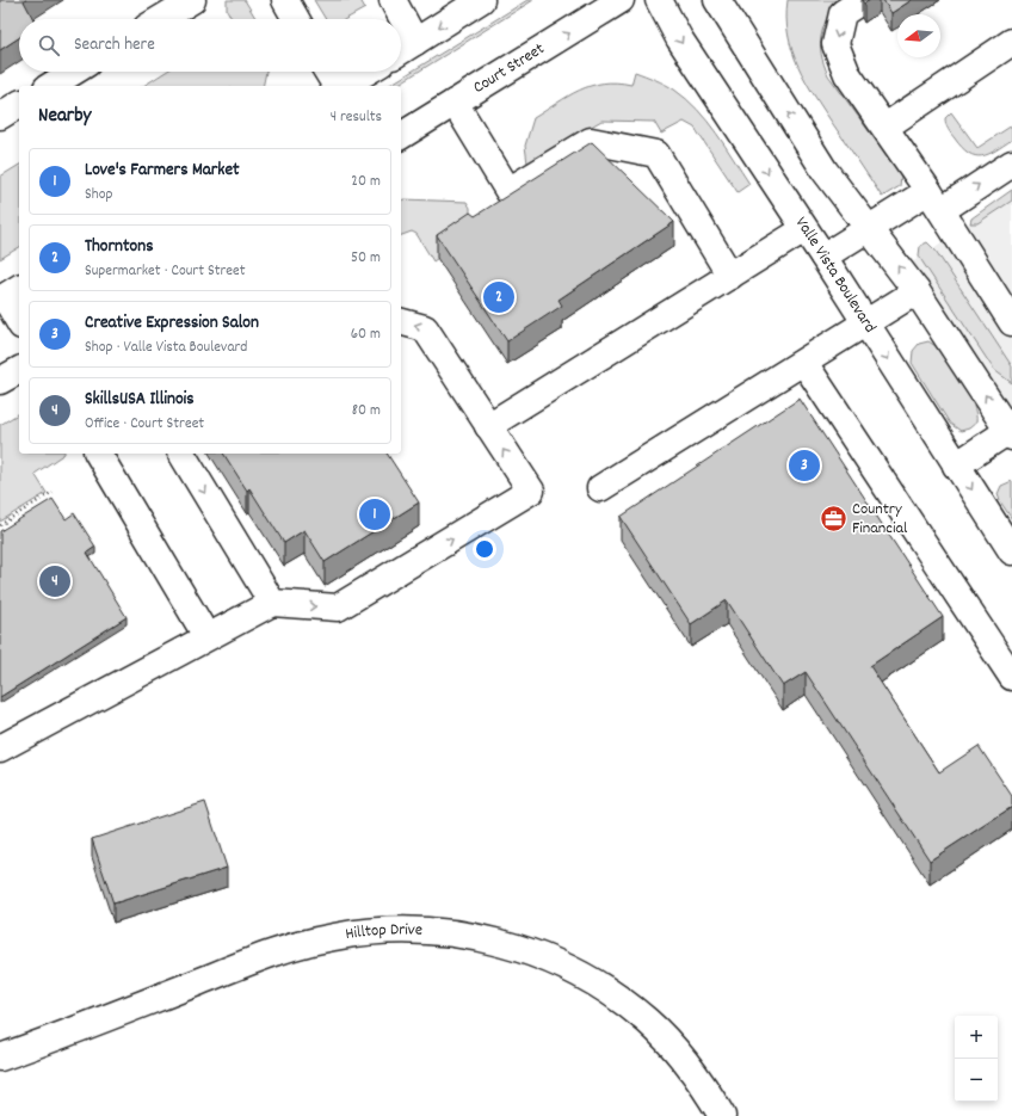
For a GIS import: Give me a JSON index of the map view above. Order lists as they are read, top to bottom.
{
  "streets": {
    "street": ["Court Street", "Valle Vista Boulevard", "Hilltop Drive"]
  },
  "places": {
    "office": ["Country Financial"]
  },
  "north": "left",
  "page": {
    "search": "Search here",
    "heading": ["Nearby", "4 results"],
    "list": [
      {
        "mark": "1",
        "name": "Love's Farmers Market",
        "note": "Shop",
        "value": "20 m"
      },
      {
        "mark": "2",
        "name": "Thorntons",
        "note": "Supermarket · Court Street",
        "value": "50 m"
      },
      {
        "mark": "3",
        "name": "Creative Expression Salon",
        "note": "Shop · Valle Vista Boulevard",
        "value": "60 m"
      },
      {
        "mark": "4",
        "name": "SkillsUSA Illinois",
        "note": "Office · Court Street",
        "value": "80 m"
      }
    ],
    "pins": [
      "2",
      "3",
      "1",
      "4"
    ],
    "map_buttons": ["+", "−"]
  }
}
